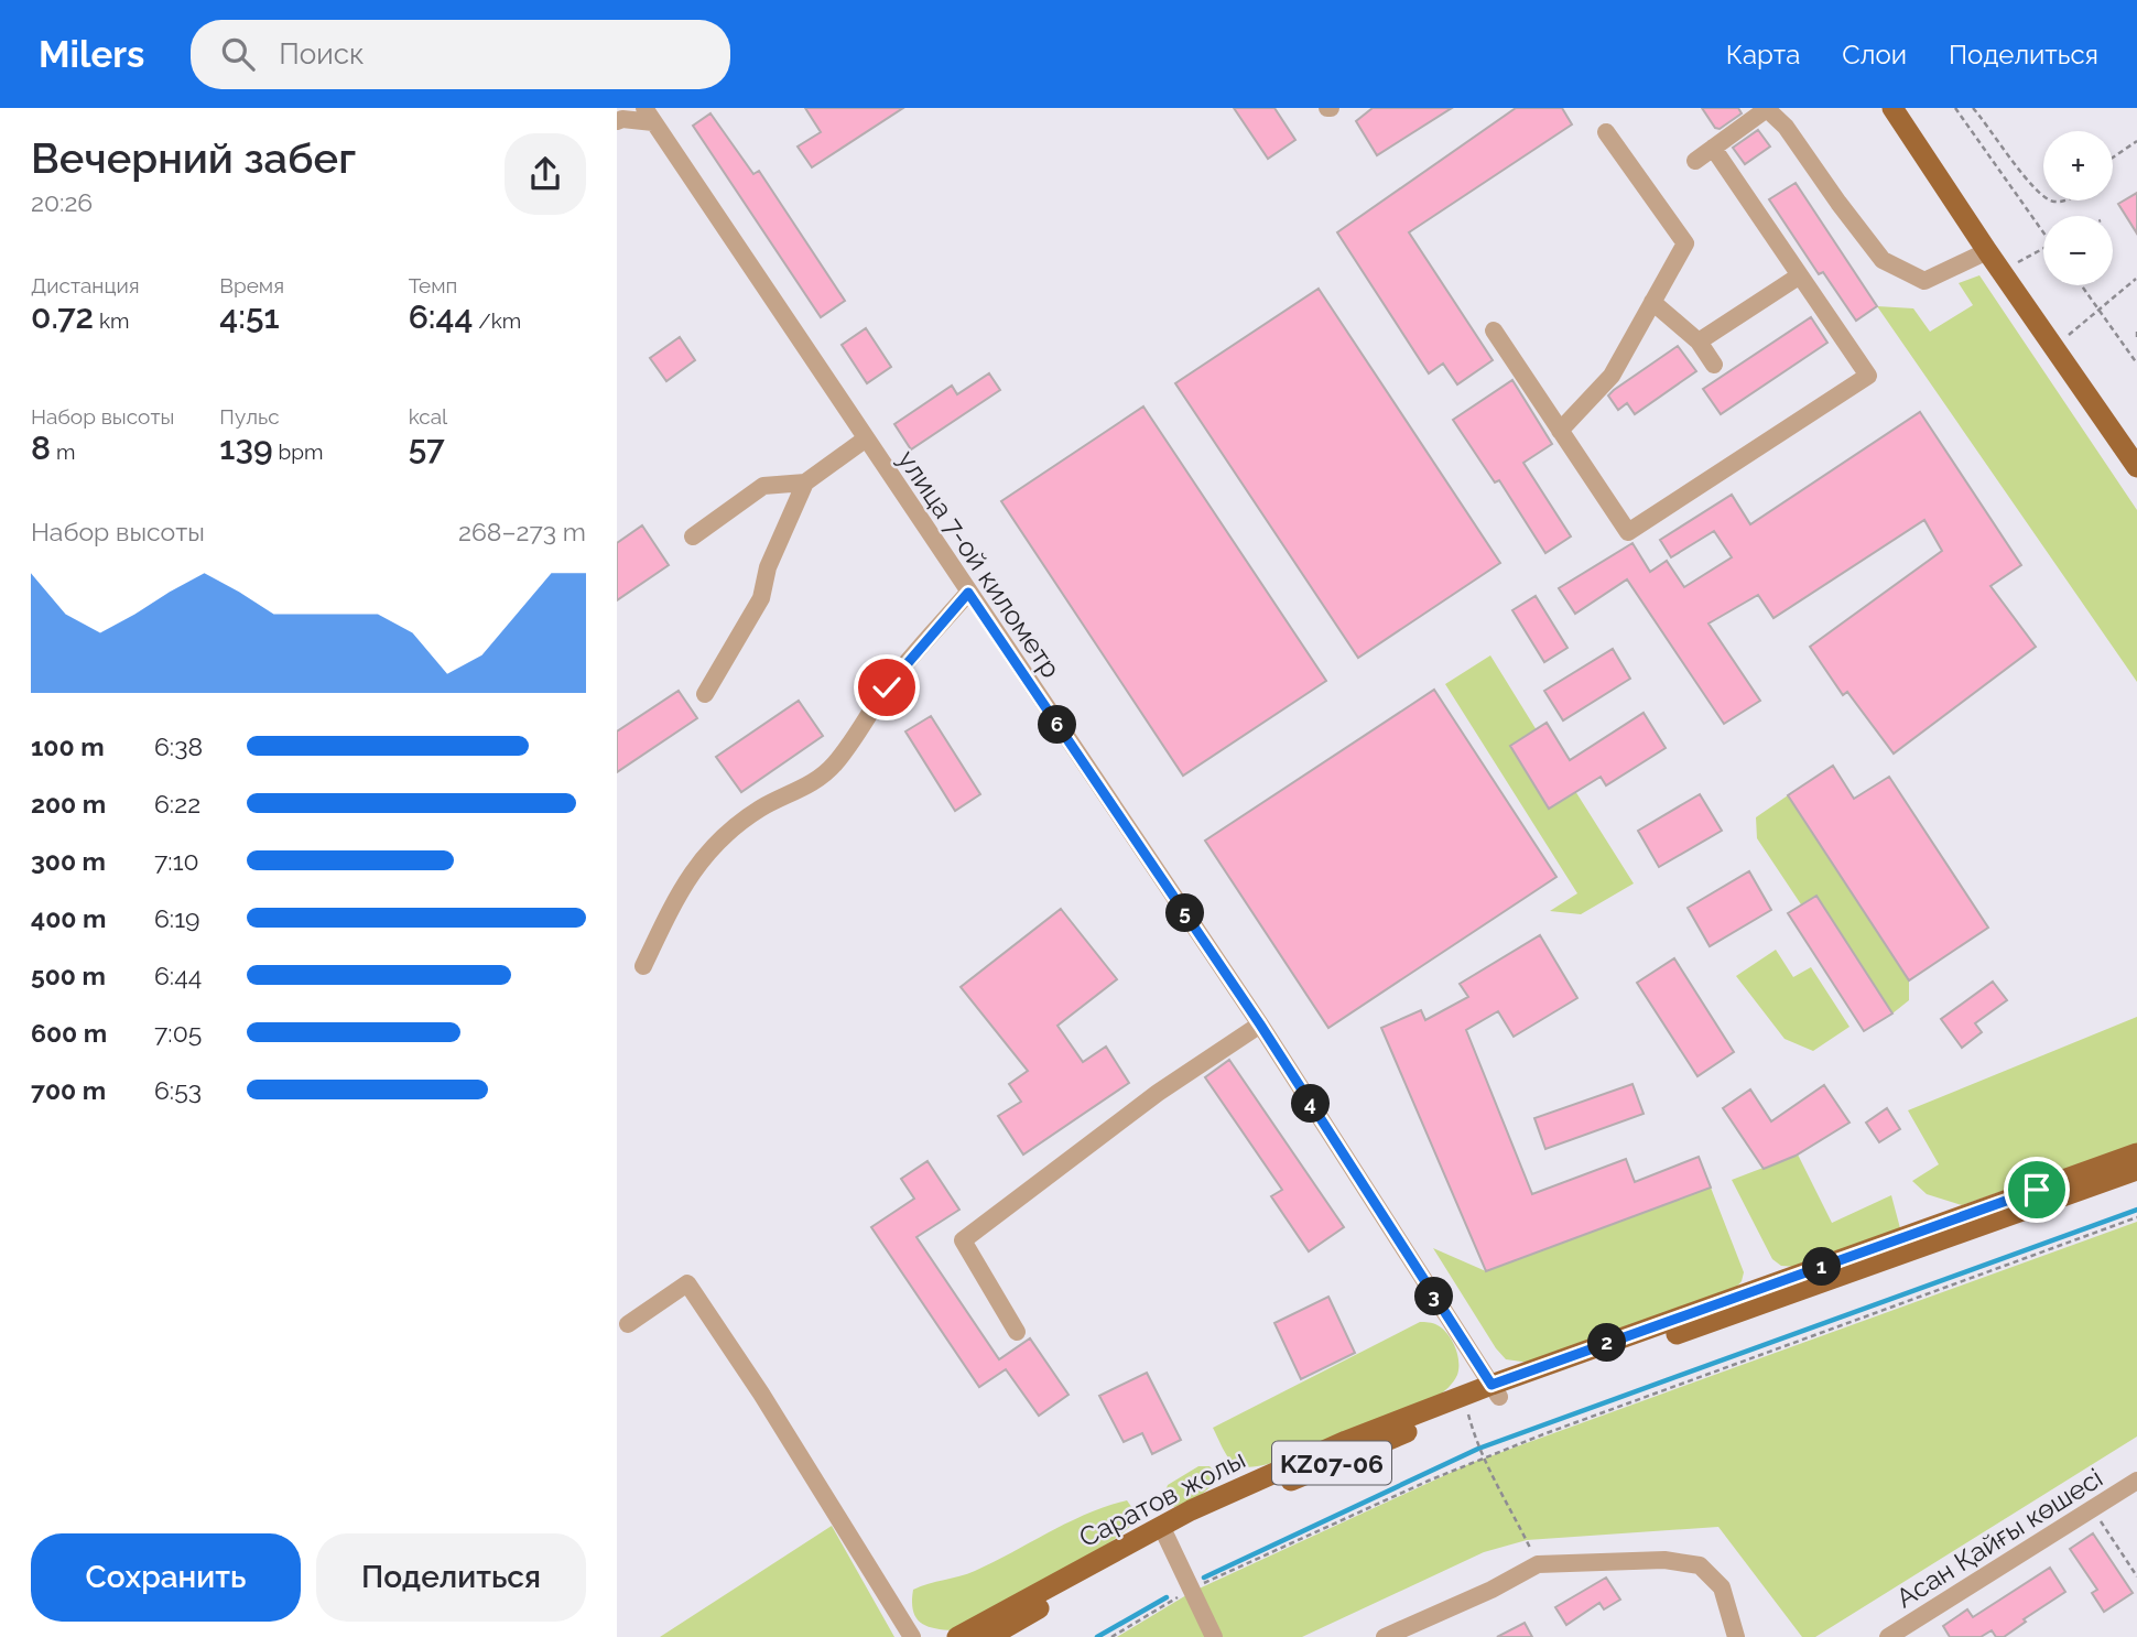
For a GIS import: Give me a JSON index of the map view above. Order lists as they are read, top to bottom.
{
  "streets": {
    "main road": ["KZ07-06", "Саратов жолы"],
    "street": ["улица 7-ой километр", "Асан Қайғы көшесі"]
  },
  "crossings": [
    ["улица 7-ой километр", "Саратов жолы"]
  ],
  "page": {
    "header": "Milers",
    "search": "Поиск",
    "nav": ["Карта", "Слои", "Поделиться"],
    "heading": ["Вечерний забег", "20:26"],
    "map_buttons": ["+", "−"],
    "stats": [
      ["Дистанция", "0.72 km"],
      ["Время", "4:51"],
      ["Темп", "6:44 /km"],
      ["Набор высоты", "8 m"],
      ["Пульс", "139 bpm"],
      ["kcal", "57"]
    ],
    "chart": ["Набор высоты", "268–273 m"],
    "pins": [
      "6",
      "5",
      "4",
      "1",
      "3",
      "2"
    ],
    "list": [
      {
        "name": "100 m",
        "note": "6:38"
      },
      {
        "name": "200 m",
        "note": "6:22"
      },
      {
        "name": "300 m",
        "note": "7:10"
      },
      {
        "name": "400 m",
        "note": "6:19"
      },
      {
        "name": "500 m",
        "note": "6:44"
      },
      {
        "name": "600 m",
        "note": "7:05"
      },
      {
        "name": "700 m",
        "note": "6:53"
      }
    ],
    "buttons": ["Сохранить", "Поделиться"]
  }
}
